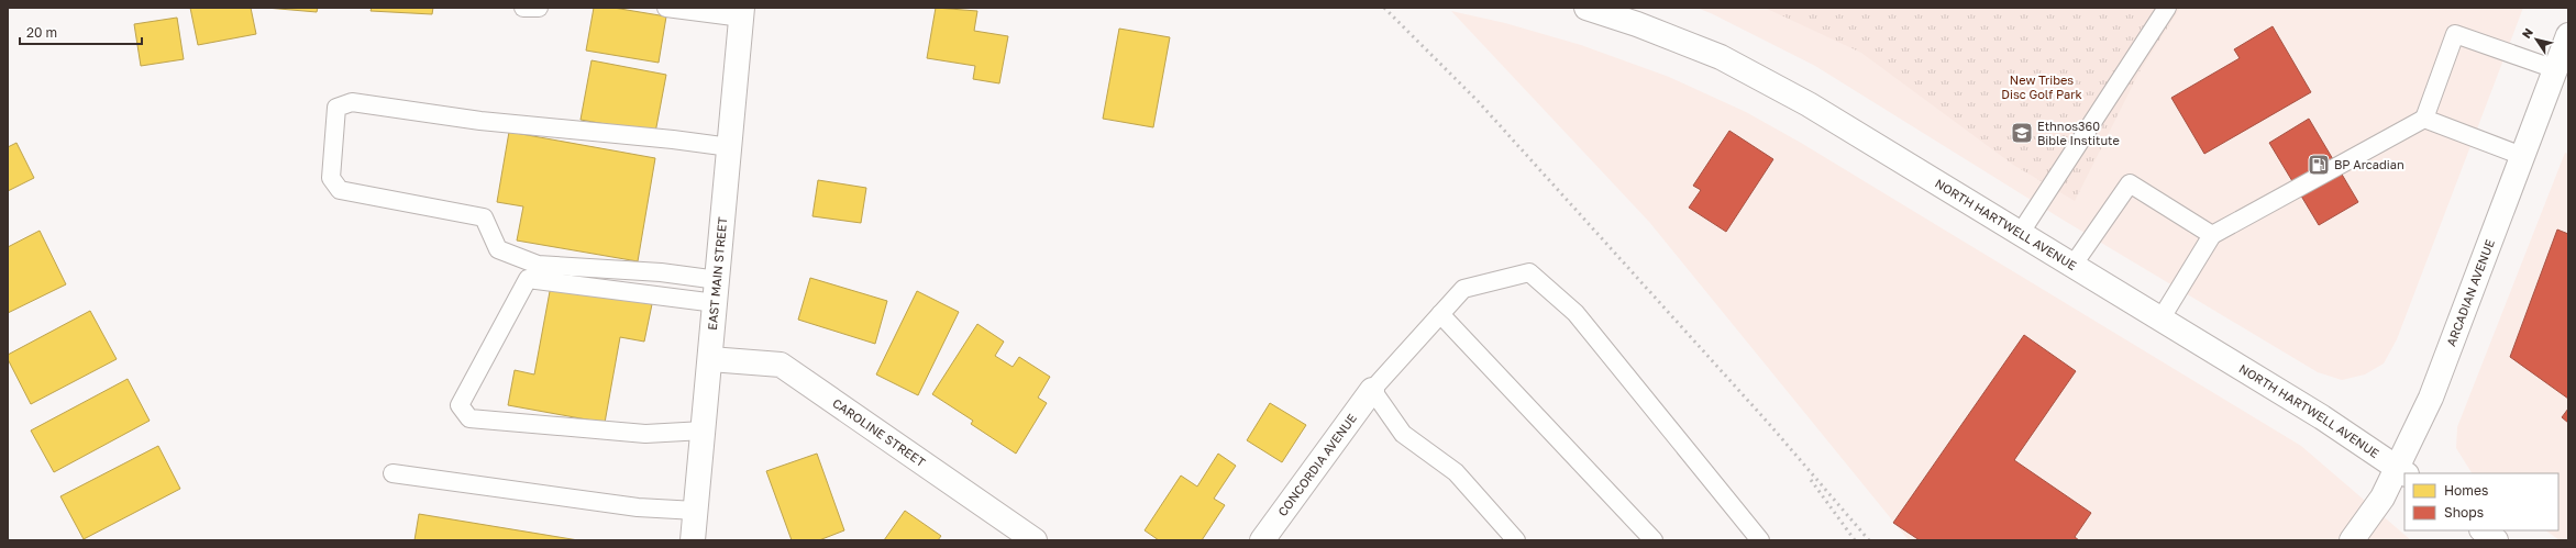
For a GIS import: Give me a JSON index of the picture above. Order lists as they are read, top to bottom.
{
  "streets": {
    "street": [
      "NORTH HARTWELL AVENUE",
      "EAST MAIN STREET",
      "ARCADIAN AVENUE",
      "CAROLINE STREET",
      "CONCORDIA AVENUE"
    ]
  },
  "crossings": [
    ["NORTH HARTWELL AVENUE", "ARCADIAN AVENUE"],
    ["EAST MAIN STREET", "CAROLINE STREET"]
  ],
  "parks": ["New Tribes Disc Golf Park"],
  "places": {
    "school or university": ["Ethnos360 Bible Institute"],
    "fuel station": ["BP Arcadian"]
  },
  "legend": ["Homes", "Shops"],
  "scale_bar": "20 m",
  "north": "top left"
}
